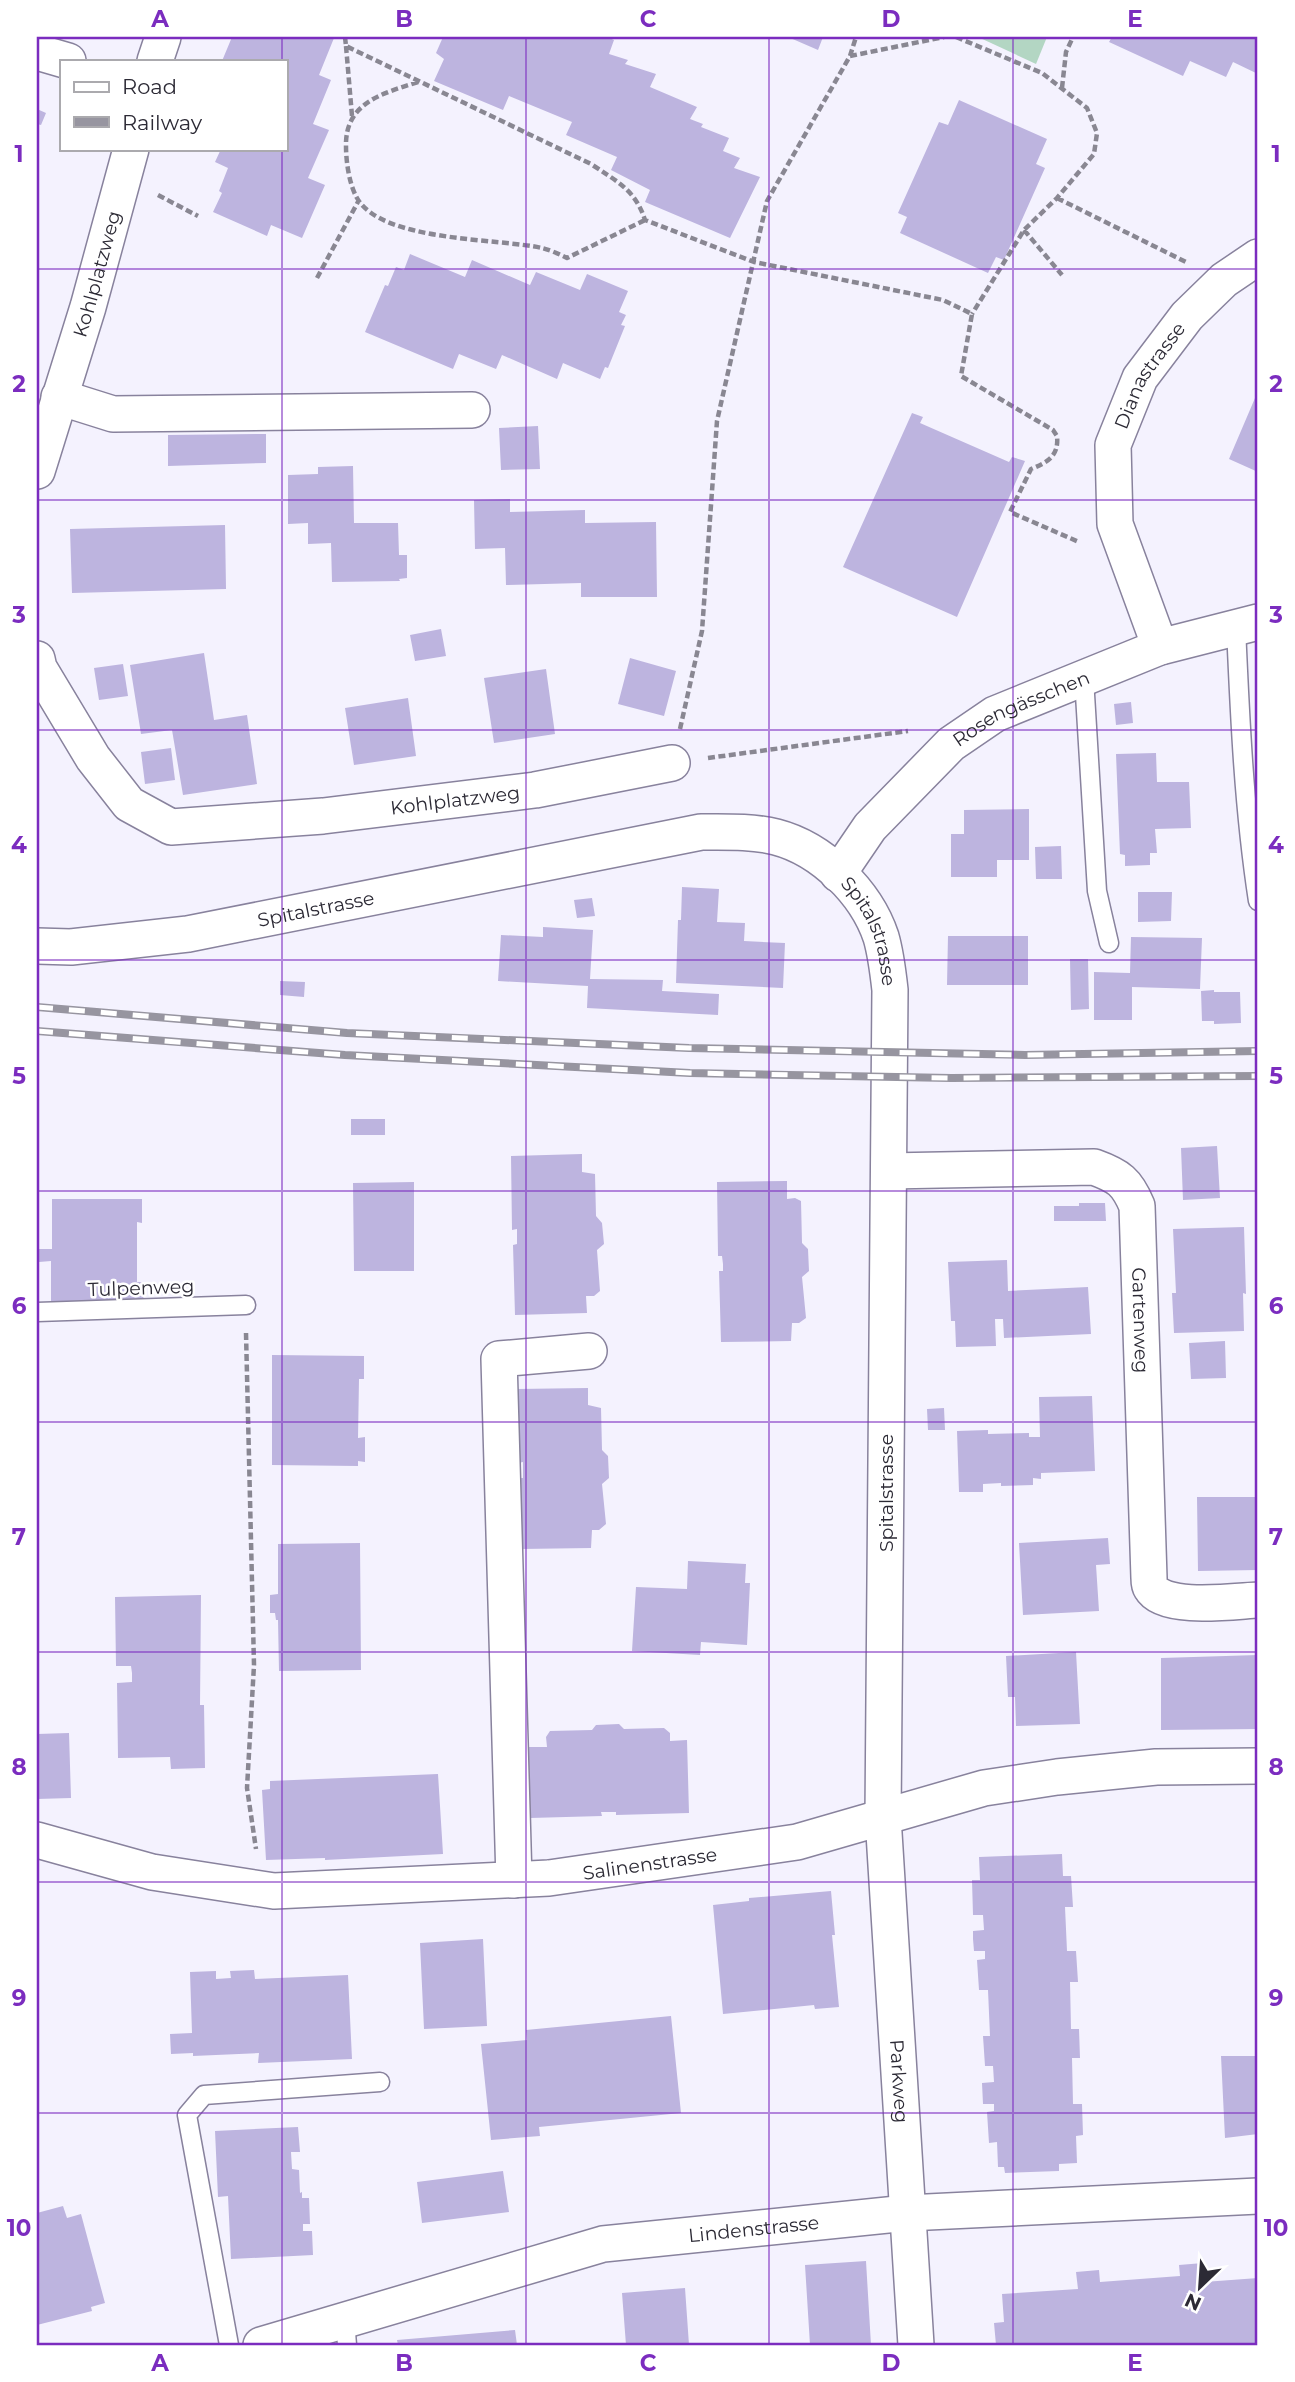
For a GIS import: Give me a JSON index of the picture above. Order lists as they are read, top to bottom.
{
  "streets": {
    "street": [
      "Kohlplatzweg",
      "Dianastrasse",
      "Rosengässchen",
      "Spitalstrasse",
      "Gartenweg",
      "Salinenstrasse",
      "Parkweg",
      "Lindenstrasse"
    ],
    "lane": ["Tulpenweg"]
  },
  "crossings": [
    ["Dianastrasse", "Rosengässchen"],
    ["Rosengässchen", "Spitalstrasse"],
    ["Spitalstrasse", "Gartenweg"],
    ["Spitalstrasse", "Salinenstrasse"],
    ["Spitalstrasse", "Parkweg"],
    ["Salinenstrasse", "Parkweg"],
    ["Parkweg", "Lindenstrasse"]
  ],
  "legend": ["Road", "Railway"],
  "north": "bottom left",
  "grid": {
    "columns": [
      "A",
      "B",
      "C",
      "D",
      "E"
    ],
    "rows": [
      "1",
      "2",
      "3",
      "4",
      "5",
      "6",
      "7",
      "8",
      "9",
      "10"
    ]
  }
}
